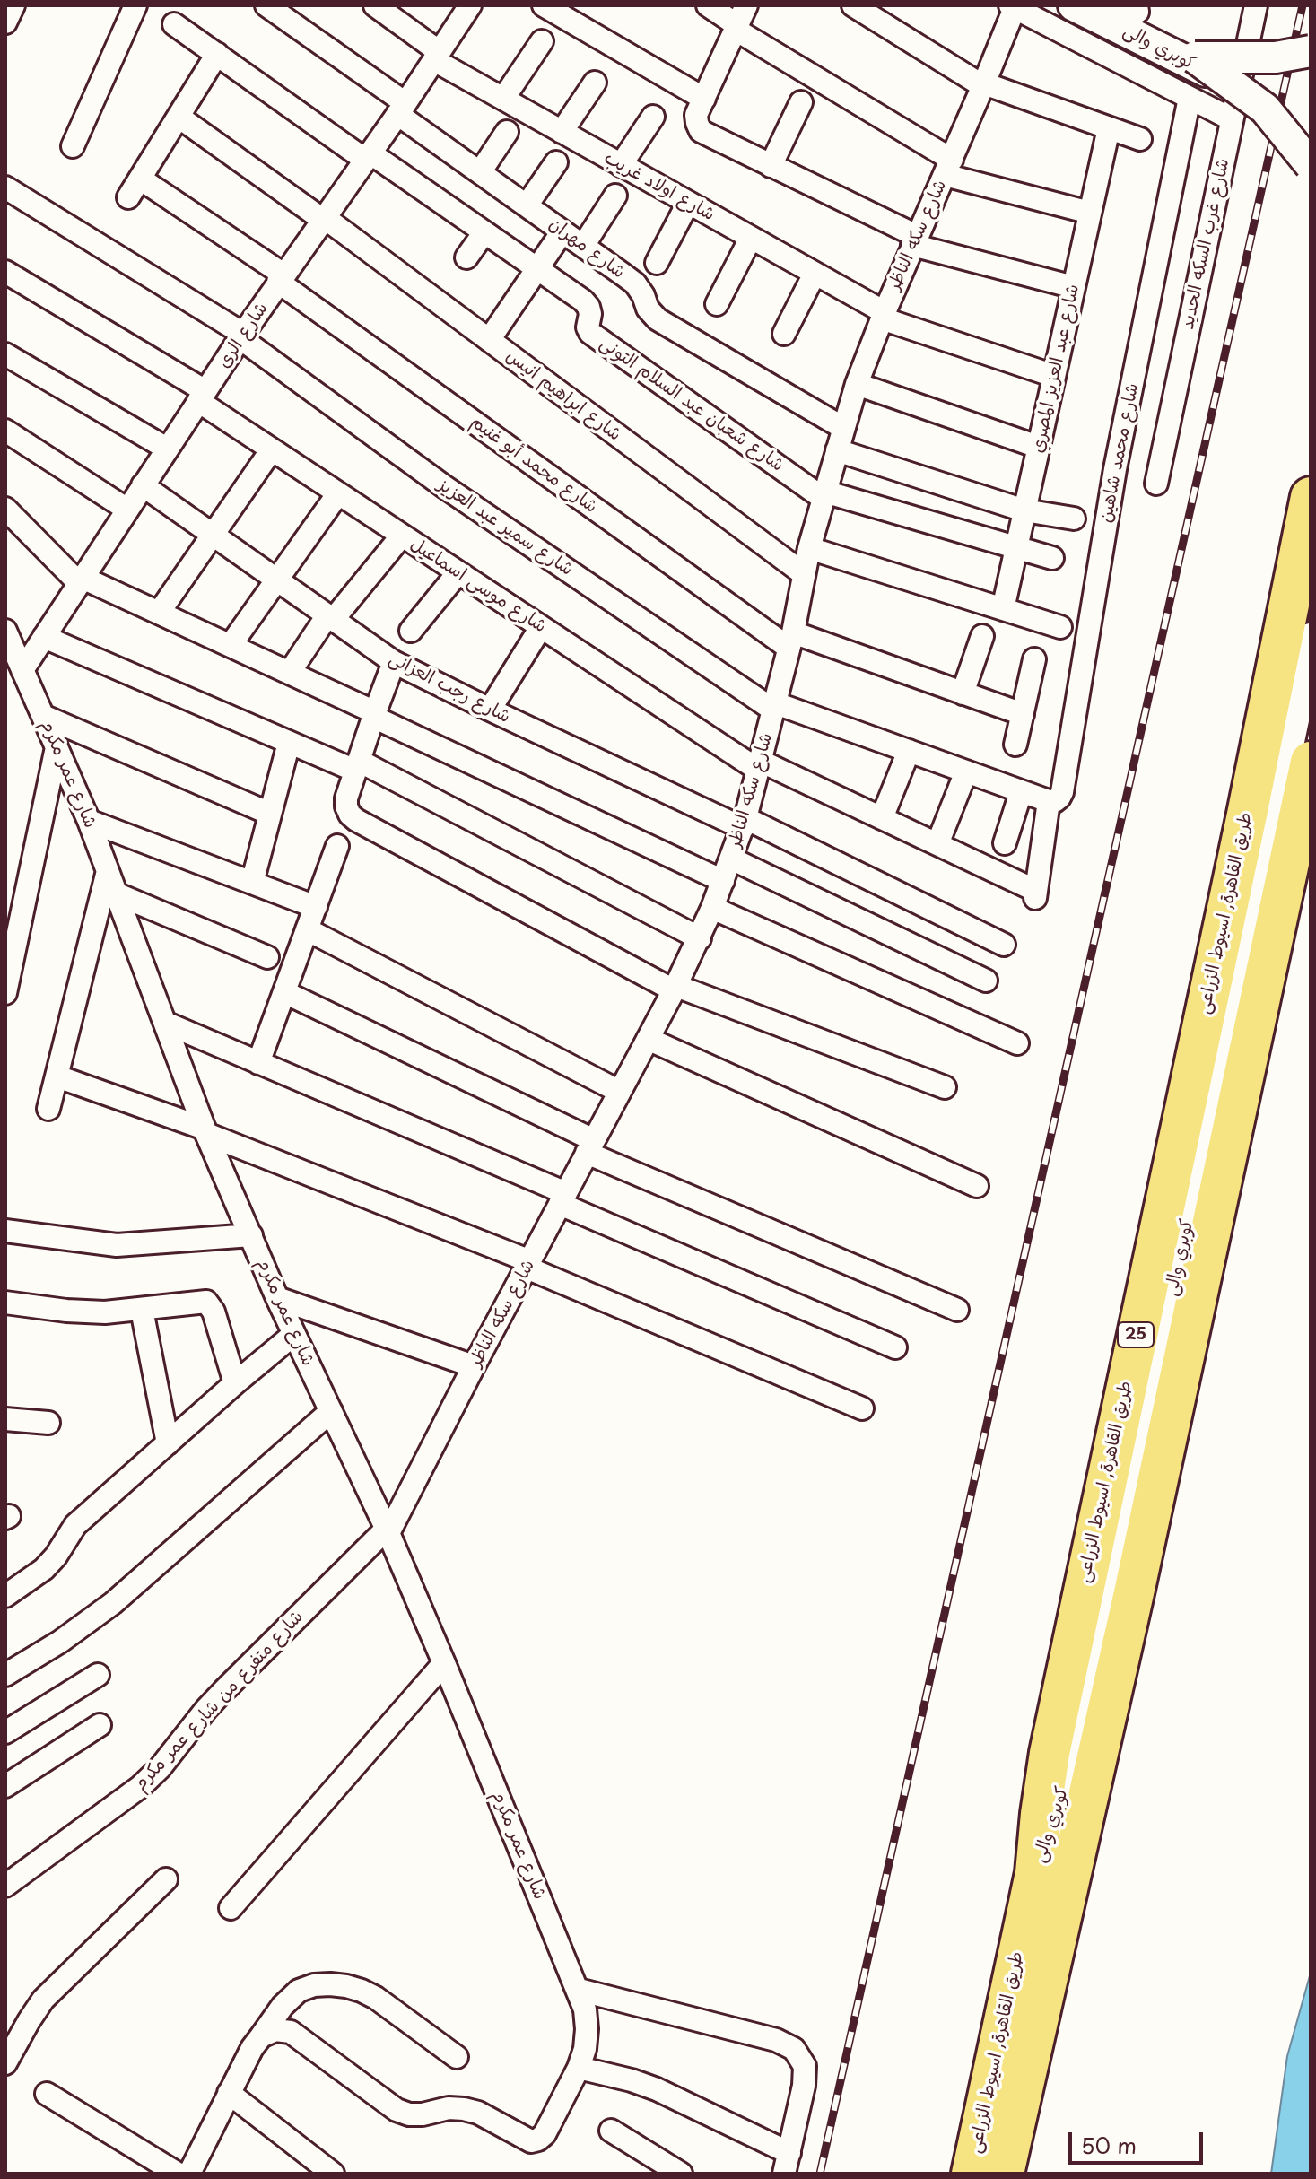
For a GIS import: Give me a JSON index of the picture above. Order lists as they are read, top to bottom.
{
  "streets": {
    "highway": ["طريق القاهرة, اسيوط الزراعى", "25"],
    "main road": ["كوبري والى"],
    "street": [
      "شارع اولاد غريب",
      "شارع سكه الناظر",
      "شارع غرب السكه الحديد",
      "شارع مهران",
      "شارع الرى",
      "شارع عبد العزيز المصري",
      "شارع ابراهيم انيس",
      "شارع شعبان عبد السلام التونى",
      "شارع محمد شاهين",
      "شارع محمد أبو غنيم",
      "شارع سمير عبد العزيز",
      "شارع موسى اسماعيل",
      "شارع رجب العزانى",
      "شارع عمر مكرم",
      "شارع متفرع من شارع عمر مكرم"
    ]
  },
  "crossings": [
    ["كوبري والى", "طريق القاهرة, اسيوط الزراعى"],
    ["شارع اولاد غريب", "شارع سكه الناظر"],
    ["شارع اولاد غريب", "شارع الرى"],
    ["شارع اولاد غريب", "شارع عبد العزيز المصري"],
    ["شارع سكه الناظر", "شارع مهران"],
    ["شارع سكه الناظر", "شارع ابراهيم انيس"],
    ["شارع سكه الناظر", "شارع شعبان عبد السلام التونى"],
    ["شارع سكه الناظر", "شارع محمد أبو غنيم"],
    ["شارع سكه الناظر", "شارع سمير عبد العزيز"],
    ["شارع سكه الناظر", "شارع موسى اسماعيل"],
    ["شارع سكه الناظر", "شارع رجب العزانى"],
    ["شارع سكه الناظر", "شارع عمر مكرم"],
    ["شارع سكه الناظر", "شارع متفرع من شارع عمر مكرم"],
    ["شارع مهران", "شارع الرى"],
    ["شارع الرى", "شارع ابراهيم انيس"],
    ["شارع الرى", "شارع شعبان عبد السلام التونى"],
    ["شارع الرى", "شارع محمد أبو غنيم"],
    ["شارع الرى", "شارع سمير عبد العزيز"],
    ["شارع الرى", "شارع موسى اسماعيل"],
    ["شارع الرى", "شارع رجب العزانى"],
    ["شارع الرى", "شارع عمر مكرم"],
    ["شارع محمد شاهين", "شارع سمير عبد العزيز"],
    ["شارع محمد شاهين", "شارع موسى اسماعيل"],
    ["شارع سمير عبد العزيز", "شارع موسى اسماعيل"],
    ["شارع عمر مكرم", "شارع متفرع من شارع عمر مكرم"]
  ],
  "scale_bar": "50 m"
}
